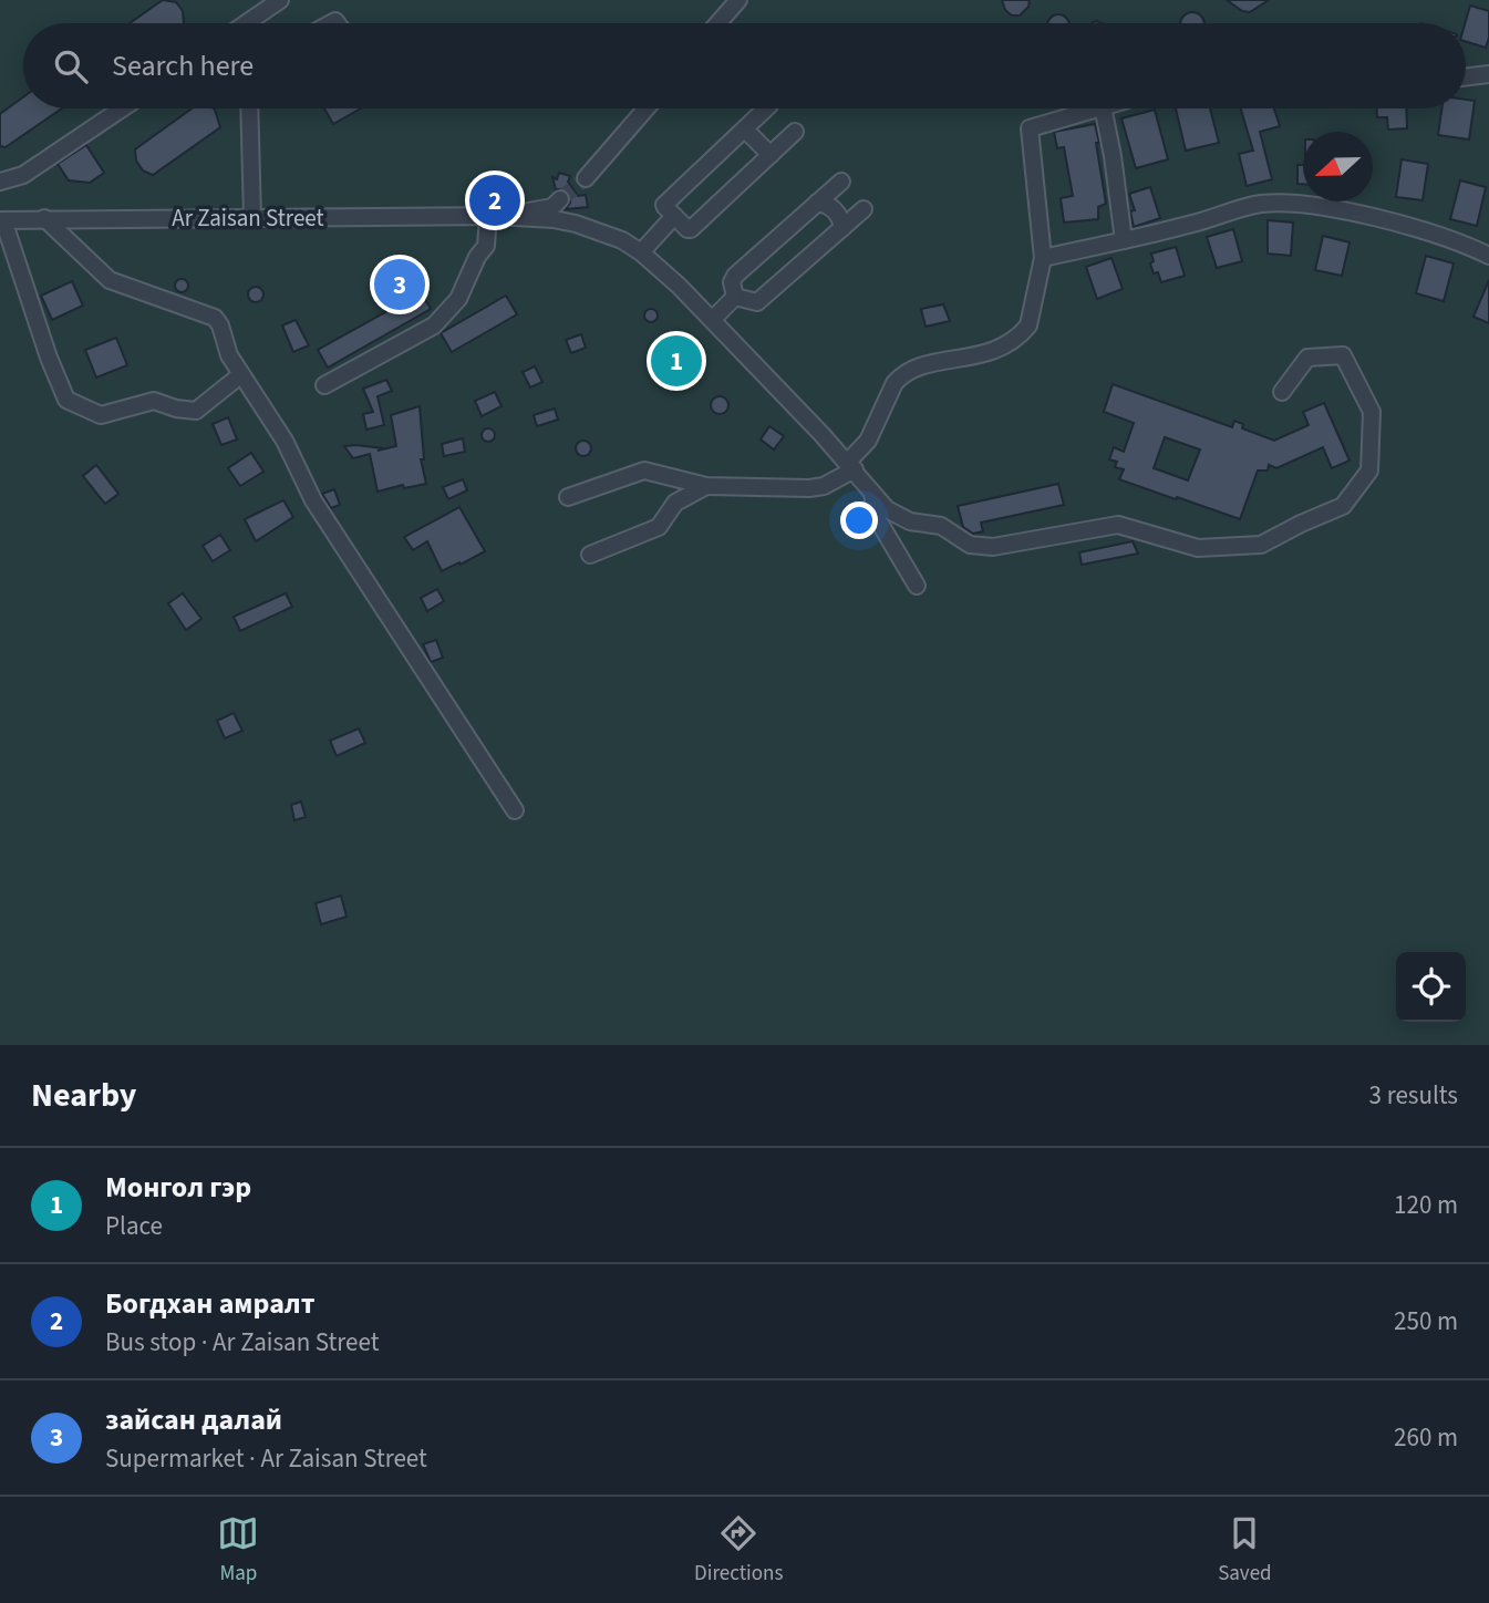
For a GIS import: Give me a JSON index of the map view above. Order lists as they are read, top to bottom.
{
  "streets": {
    "street": ["Ar Zaisan Street"]
  },
  "north": "left",
  "page": {
    "search": "Search here",
    "pins": ["2", "3", "1"],
    "heading": ["Nearby", "3 results"],
    "list": [
      {
        "mark": "1",
        "name": "Монгол гэр",
        "note": "Place",
        "value": "120 m"
      },
      {
        "mark": "2",
        "name": "Богдхан амралт",
        "note": "Bus stop · Ar Zaisan Street",
        "value": "250 m"
      },
      {
        "mark": "3",
        "name": "зайсан далай",
        "note": "Supermarket · Ar Zaisan Street",
        "value": "260 m"
      }
    ],
    "nav": ["Map", "Directions", "Saved"]
  }
}
